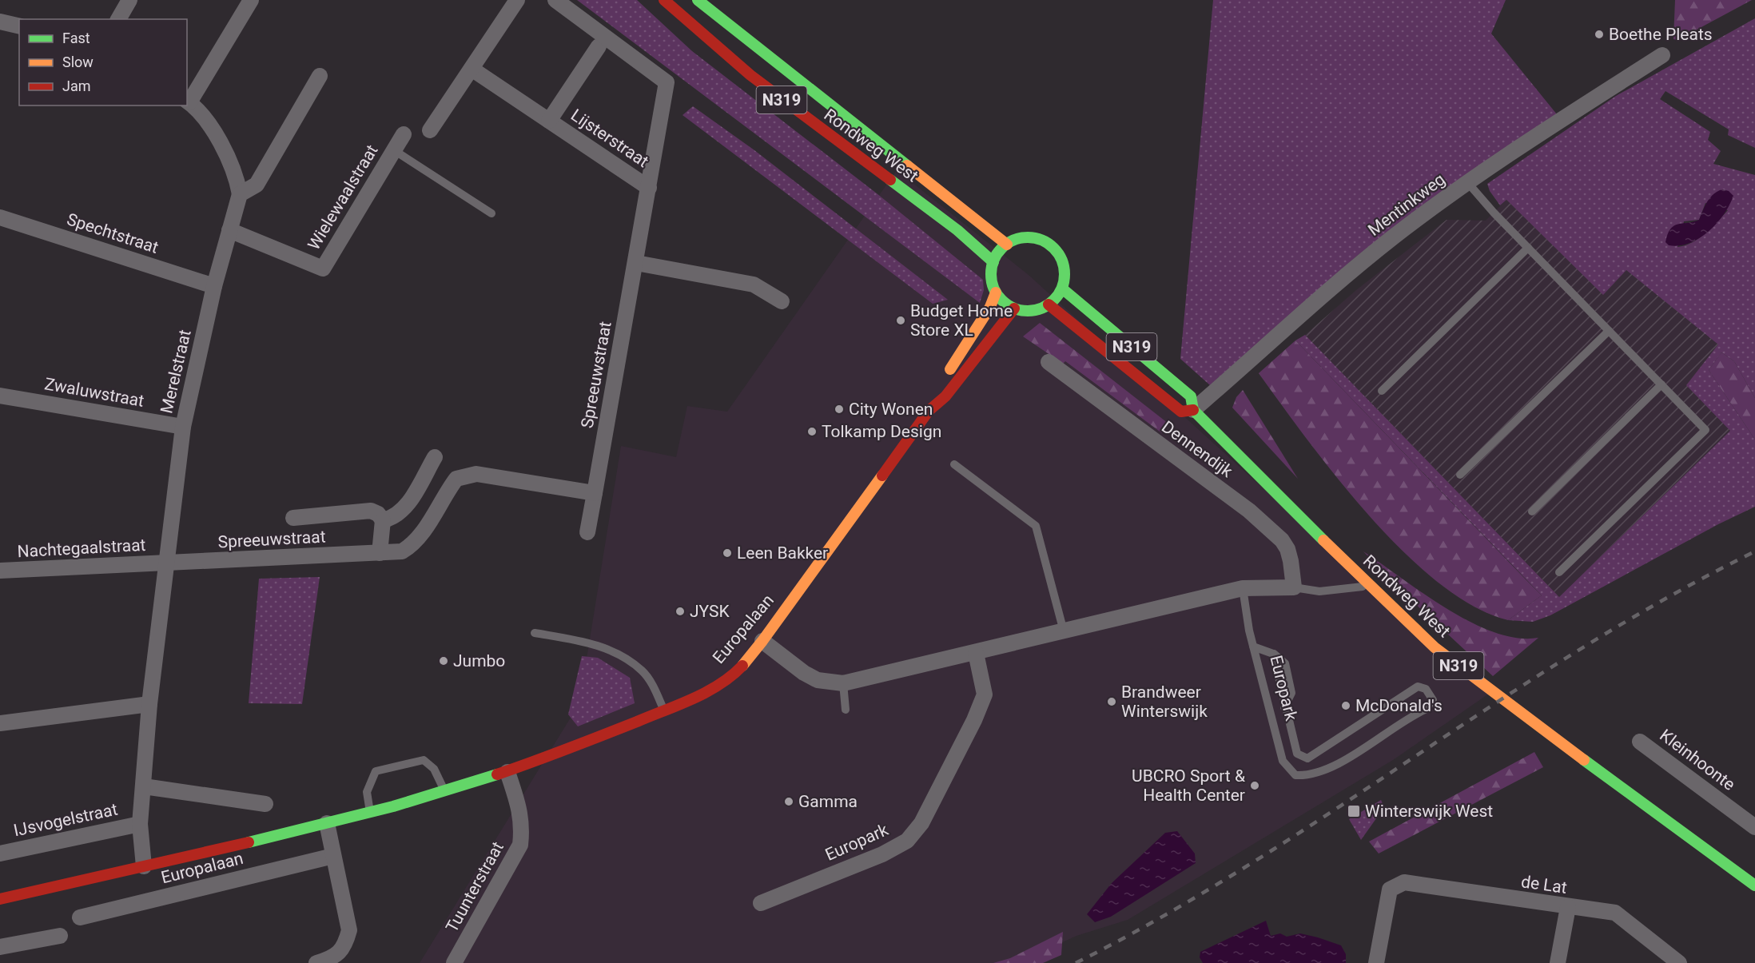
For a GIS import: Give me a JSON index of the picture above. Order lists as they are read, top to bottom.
{
  "streets": {
    "main road": ["N319", "Rondweg West", "Europalaan"],
    "street": [
      "Lijsterstraat",
      "Wielewaalstraat",
      "Mentinkweg",
      "Spechtstraat",
      "Merelstraat",
      "Spreeuwstraat",
      "Zwaluwstraat",
      "Dennendijk",
      "Nachtegaalstraat",
      "Europark",
      "Kleinhoonte",
      "IJsvogelstraat",
      "de Lat",
      "Tuunterstraat"
    ]
  },
  "crossings": [
    ["Lijsterstraat", "Spreeuwstraat"],
    ["Rondweg West", "Mentinkweg"],
    ["Rondweg West", "Europalaan"],
    ["Wielewaalstraat", "Merelstraat"],
    ["Spechtstraat", "Merelstraat"],
    ["Merelstraat", "Spreeuwstraat"],
    ["Merelstraat", "Zwaluwstraat"],
    ["Merelstraat", "Nachtegaalstraat"],
    ["Merelstraat", "IJsvogelstraat"],
    ["Spreeuwstraat", "Nachtegaalstraat"],
    ["Europalaan", "IJsvogelstraat"],
    ["Europalaan", "Tuunterstraat"]
  ],
  "places": {
    "other": [
      "Boethe Pleats",
      "Budget Home Store XL",
      "City Wonen",
      "Tolkamp Design",
      "Leen Bakker",
      "JYSK",
      "Jumbo",
      "Brandweer Winterswijk",
      "McDonald's",
      "UBCRO Sport & Health Center",
      "Gamma"
    ],
    "transit": ["Winterswijk West"]
  },
  "legend": ["Fast", "Slow", "Jam"]
}
